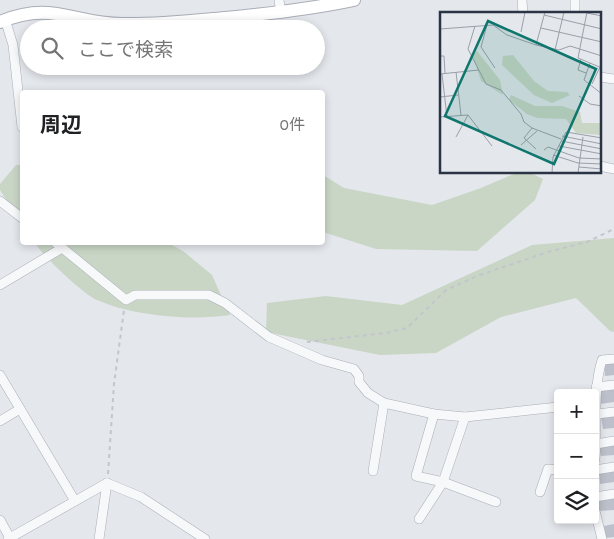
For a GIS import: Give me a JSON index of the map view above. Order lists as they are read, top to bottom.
{
  "page": {
    "search": "ここで検索",
    "heading": ["周辺", "0件"],
    "map_buttons": ["+", "−"]
  }
}
